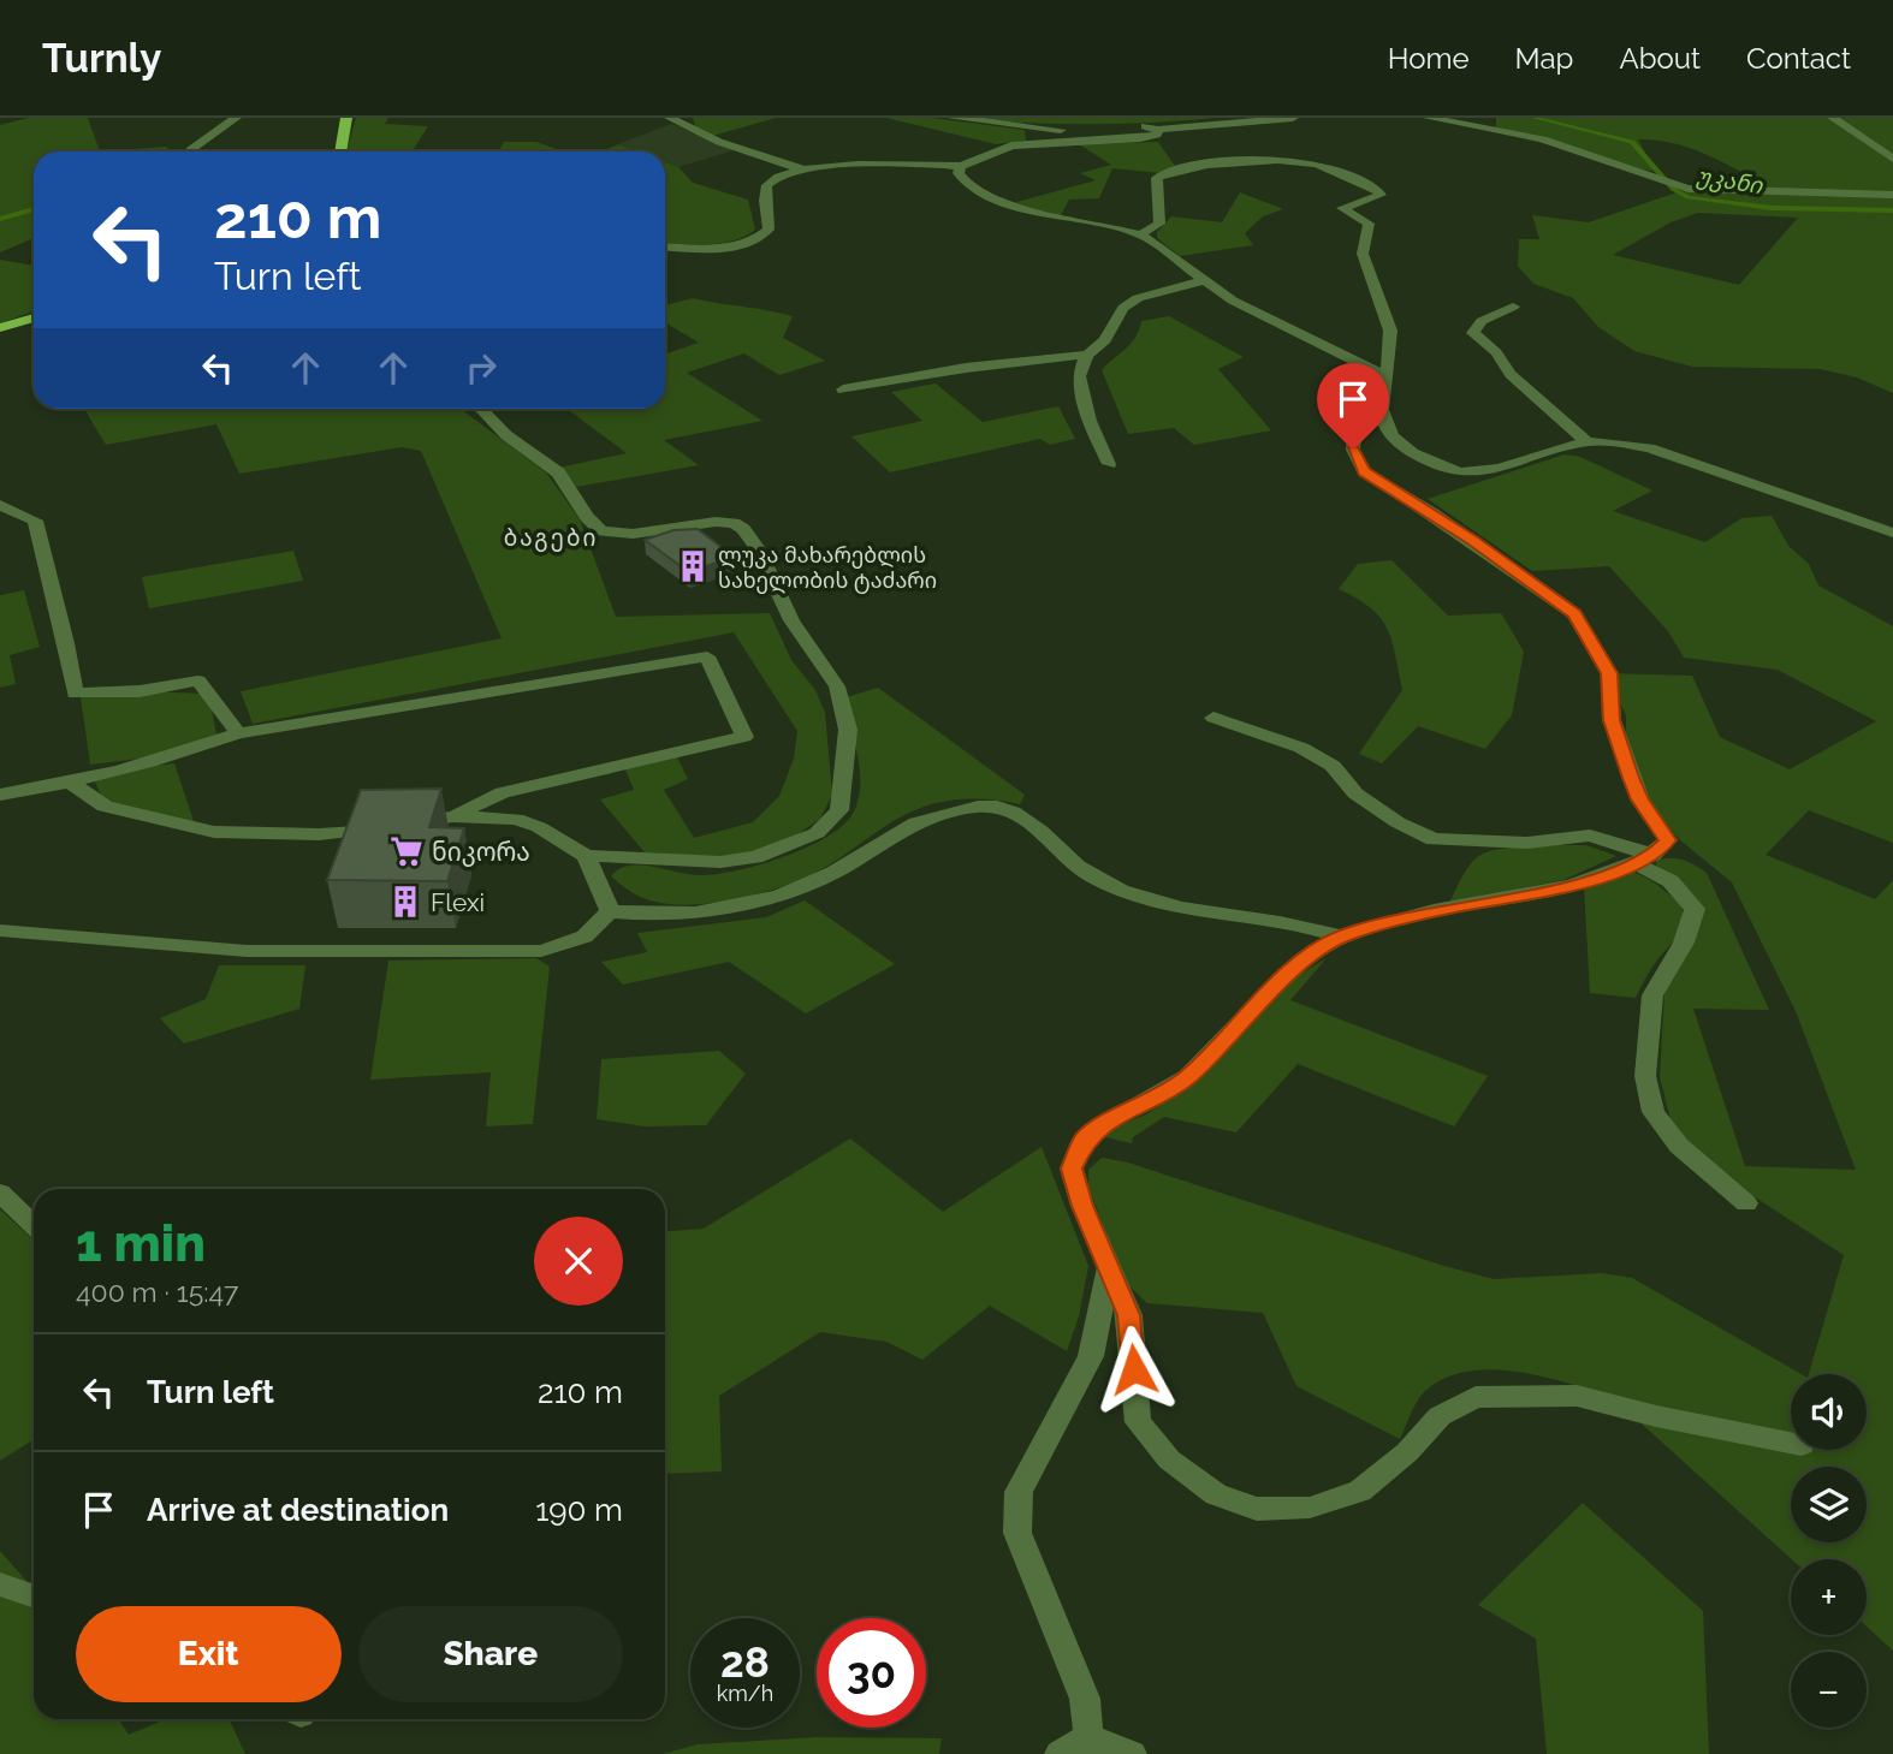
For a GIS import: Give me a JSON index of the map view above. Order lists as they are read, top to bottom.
{
  "districts": ["ბაგები"],
  "water": ["უკანი"],
  "places": {
    "building": ["ლუკა მახარებლის სახელობის ტაძარი", "Flexi"],
    "supermarket": ["ნიკორა"]
  },
  "page": {
    "header": "Turnly",
    "nav": [
      "Home",
      "Map",
      "About",
      "Contact"
    ],
    "turn": ["210 m", "Turn left"],
    "heading": ["1 min", "400 m · 15:47"],
    "list": [
      {
        "name": "Turn left",
        "value": "210 m"
      },
      {
        "name": "Arrive at destination",
        "value": "190 m"
      }
    ],
    "map_buttons": ["+", "−"],
    "buttons": ["Exit", "Share"],
    "speed": "28 km/h",
    "limit": "30"
  }
}
